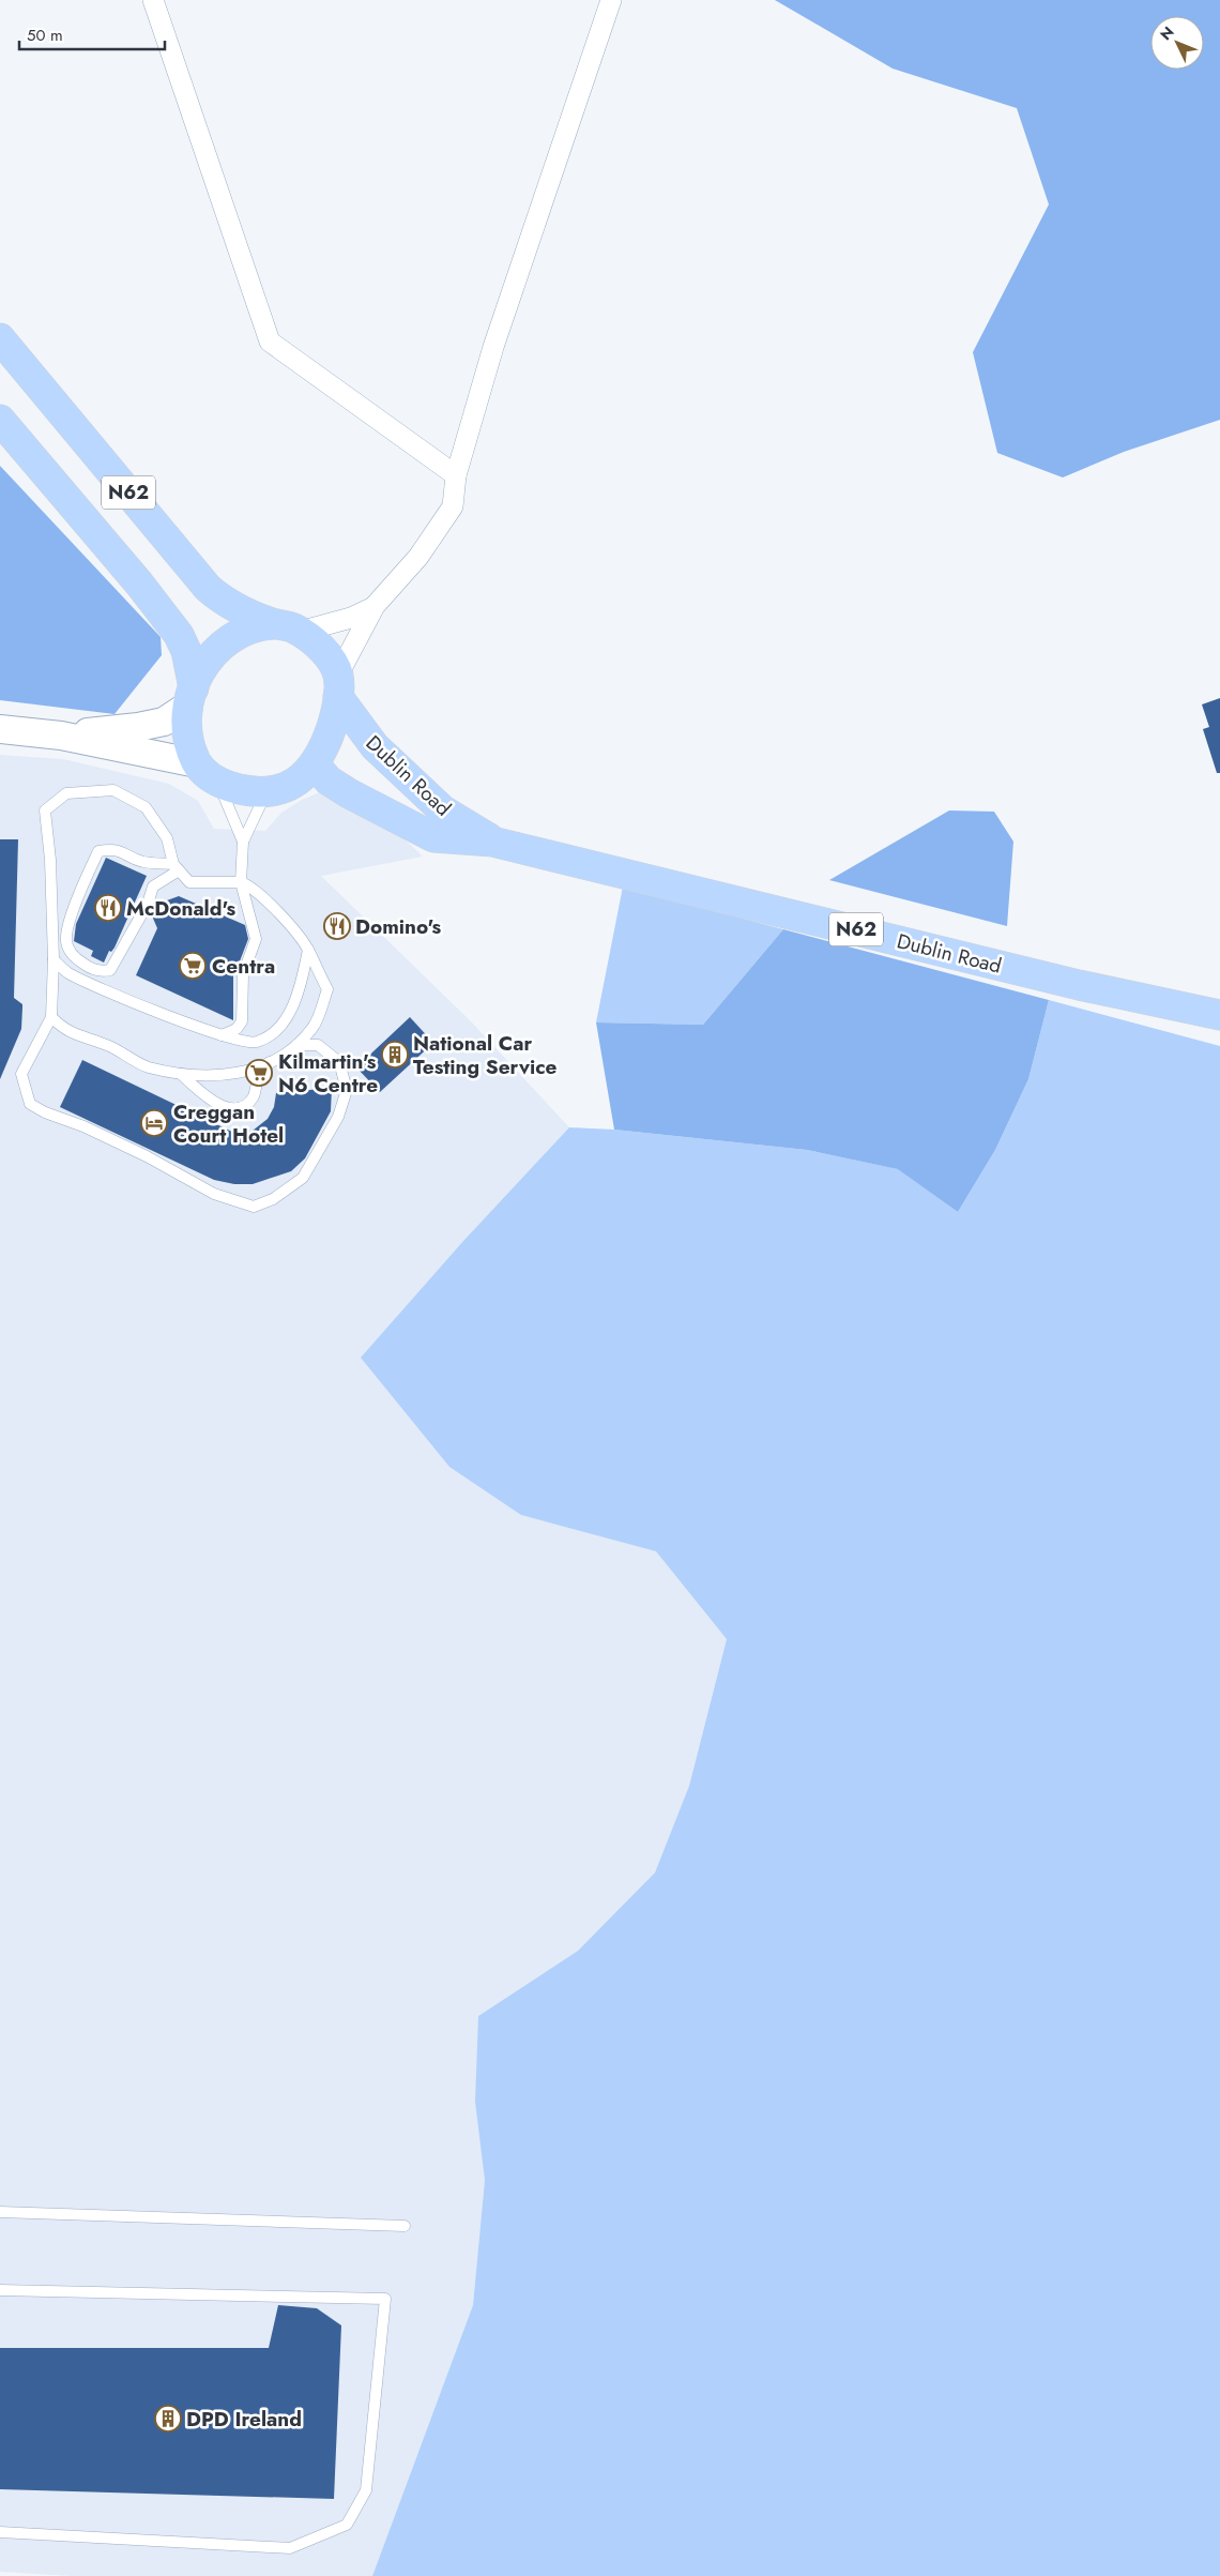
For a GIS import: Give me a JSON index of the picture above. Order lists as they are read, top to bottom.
{
  "streets": {
    "main road": ["N62", "Dublin Road"]
  },
  "crossings": [
    ["N62", "Dublin Road"]
  ],
  "places": {
    "restaurant": ["McDonald's", "Domino's"],
    "supermarket": ["Centra", "Kilmartin's N6 Centre"],
    "building": ["National Car Testing Service", "DPD Ireland"],
    "hotel": ["Creggan Court Hotel"]
  },
  "scale_bar": "50 m",
  "north": "top left"
}
